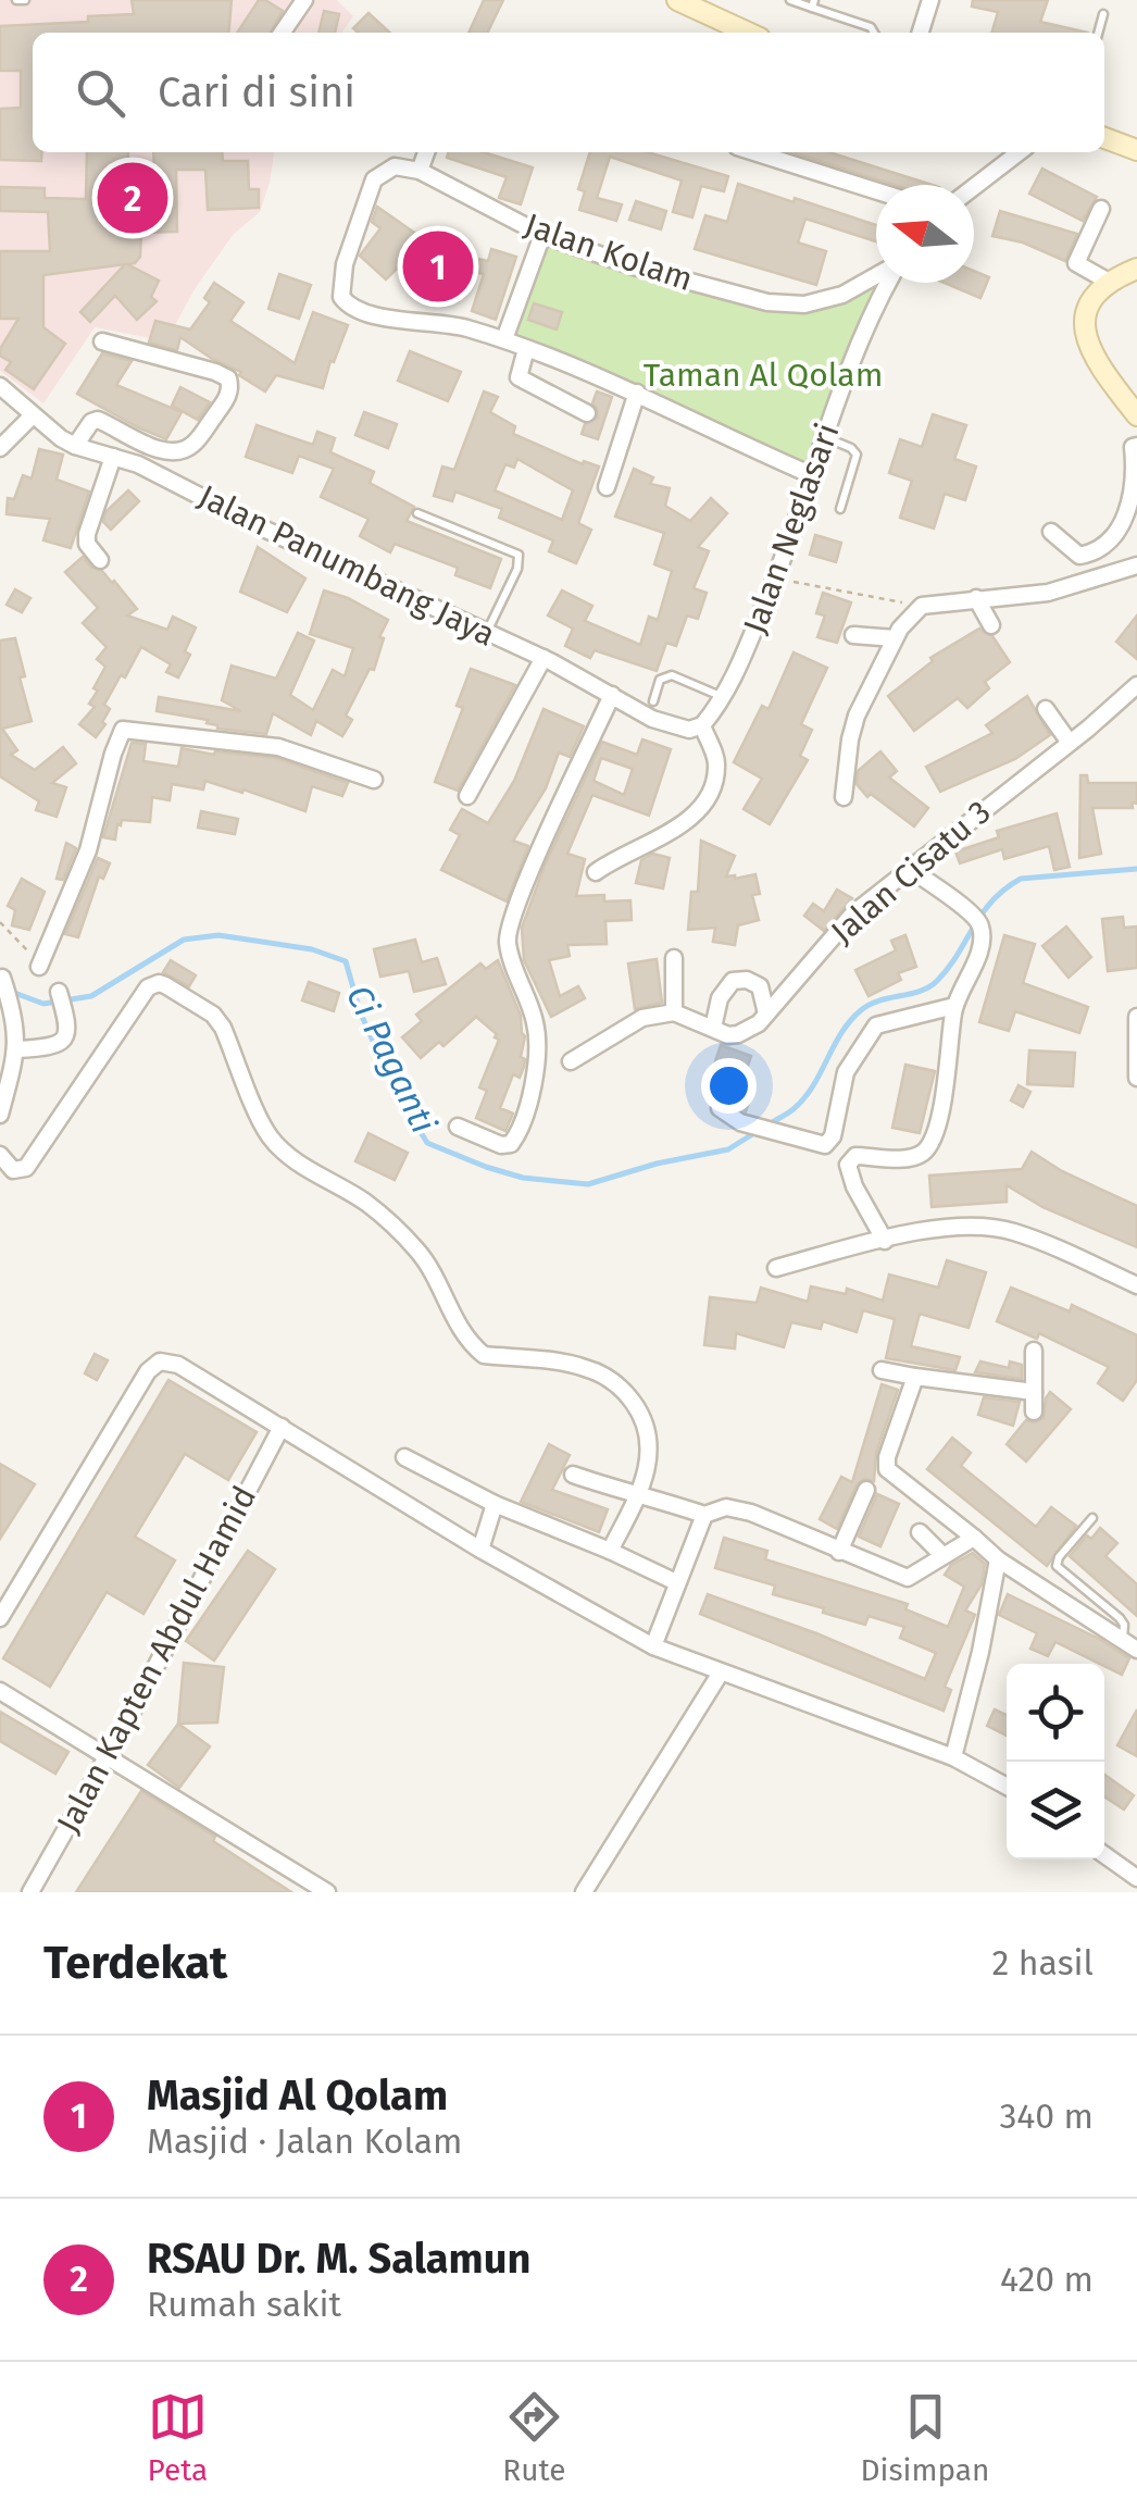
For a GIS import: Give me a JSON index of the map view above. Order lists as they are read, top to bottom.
{
  "streets": {
    "street": [
      "Jalan Kolam",
      "Jalan Neglasari",
      "Jalan Panumbang Jaya",
      "Jalan Cisatu 3",
      "Jalan Kapten Abdul Hamid"
    ]
  },
  "crossings": [
    ["Jalan Neglasari", "Jalan Panumbang Jaya"]
  ],
  "water": ["Ci Paganti"],
  "parks": ["Taman Al Qolam"],
  "north": "left",
  "page": {
    "search": "Cari di sini",
    "pins": ["2", "1"],
    "heading": ["Terdekat", "2 hasil"],
    "list": [
      {
        "mark": "1",
        "name": "Masjid Al Qolam",
        "note": "Masjid · Jalan Kolam",
        "value": "340 m"
      },
      {
        "mark": "2",
        "name": "RSAU Dr. M. Salamun",
        "note": "Rumah sakit",
        "value": "420 m"
      }
    ],
    "nav": ["Peta", "Rute", "Disimpan"]
  }
}
